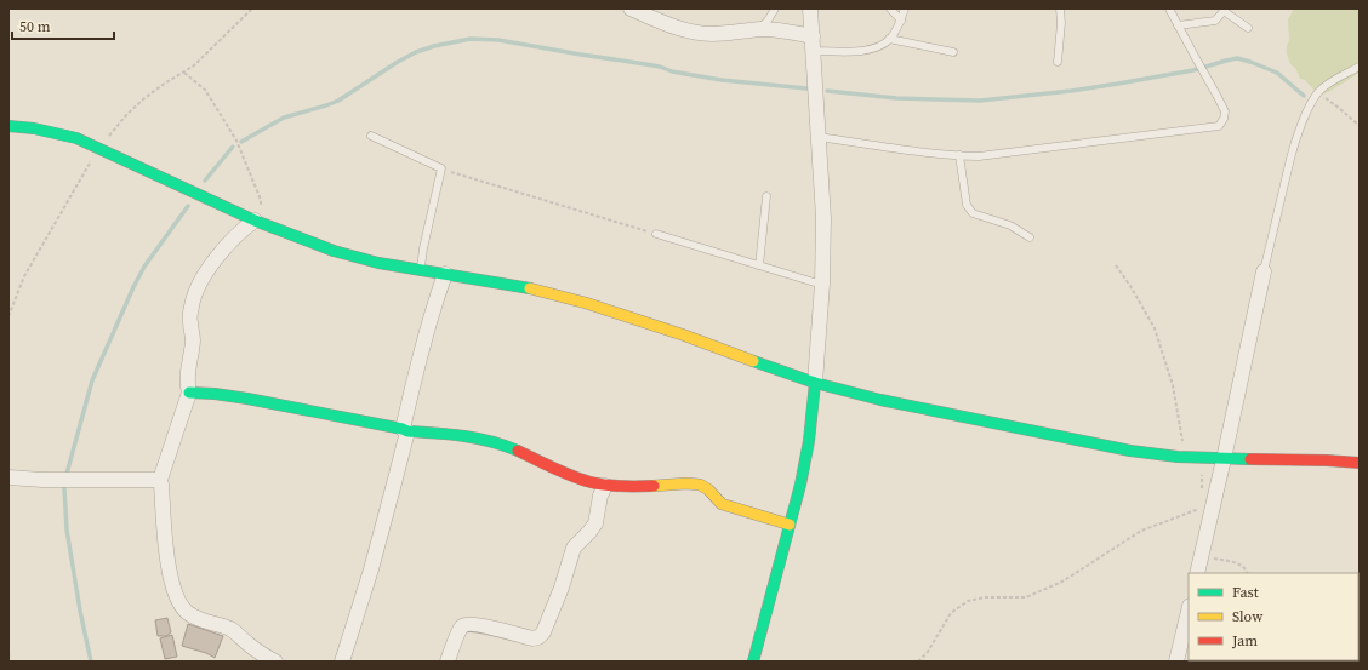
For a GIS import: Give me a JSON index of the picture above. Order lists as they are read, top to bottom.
{
  "legend": ["Fast", "Slow", "Jam"],
  "scale_bar": "50 m"
}
